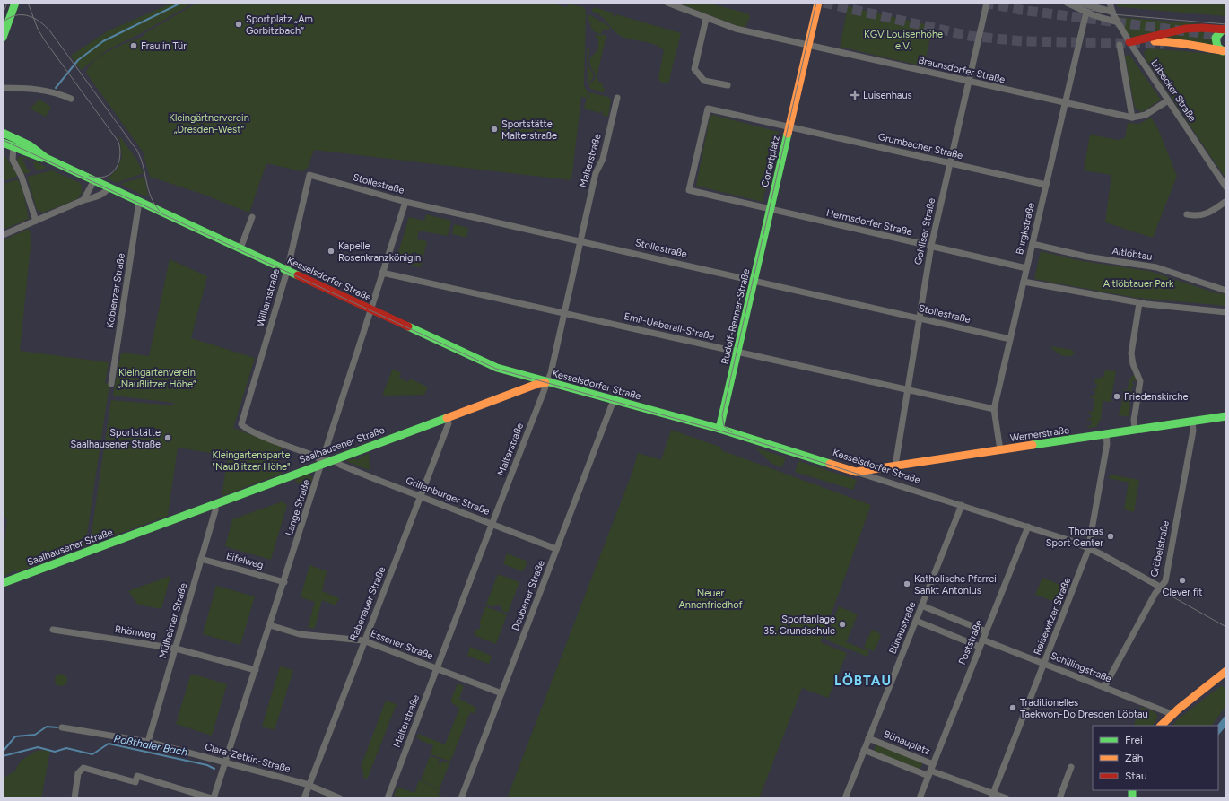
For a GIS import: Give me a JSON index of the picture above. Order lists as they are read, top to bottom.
{
  "streets": {
    "street": [
      "Braunsdorfer Straße",
      "Lübecker Straße",
      "Grumbacher Straße",
      "Malterstraße",
      "Conertplatz",
      "Stollestraße",
      "Hermsdorfer Straße",
      "Burgkstraße",
      "Gohliser Straße",
      "Altlöbtau",
      "Kesselsdorfer Straße",
      "Koblenzer Straße",
      "Williamstraße",
      "Rudolf-Renner-Straße",
      "Emil-Ueberall-Straße",
      "Wernerstraße",
      "Saalhausener Straße",
      "Grillenburger Straße",
      "Lange Straße",
      "Gröbelstraße",
      "Eifelweg",
      "Deubener Straße",
      "Rabenauer Straße",
      "Reisewitzer Straße",
      "Mülheimer Straße",
      "Bünaustraße",
      "Rhönweg",
      "Poststraße",
      "Essener Straße",
      "Schillingstraße",
      "Bünauplatz",
      "Clara-Zetkin-Straße"
    ]
  },
  "crossings": [
    ["Braunsdorfer Straße", "Lübecker Straße"],
    ["Braunsdorfer Straße", "Burgkstraße"],
    ["Braunsdorfer Straße", "Gohliser Straße"],
    ["Grumbacher Straße", "Conertplatz"],
    ["Grumbacher Straße", "Burgkstraße"],
    ["Grumbacher Straße", "Gohliser Straße"],
    ["Malterstraße", "Stollestraße"],
    ["Malterstraße", "Kesselsdorfer Straße"],
    ["Malterstraße", "Emil-Ueberall-Straße"],
    ["Malterstraße", "Saalhausener Straße"],
    ["Malterstraße", "Grillenburger Straße"],
    ["Malterstraße", "Essener Straße"],
    ["Conertplatz", "Hermsdorfer Straße"],
    ["Conertplatz", "Rudolf-Renner-Straße"],
    ["Stollestraße", "Burgkstraße"],
    ["Stollestraße", "Gohliser Straße"],
    ["Stollestraße", "Williamstraße"],
    ["Stollestraße", "Rudolf-Renner-Straße"],
    ["Stollestraße", "Lange Straße"],
    ["Hermsdorfer Straße", "Burgkstraße"],
    ["Hermsdorfer Straße", "Gohliser Straße"],
    ["Hermsdorfer Straße", "Rudolf-Renner-Straße"],
    ["Burgkstraße", "Altlöbtau"],
    ["Burgkstraße", "Emil-Ueberall-Straße"],
    ["Burgkstraße", "Wernerstraße"],
    ["Gohliser Straße", "Emil-Ueberall-Straße"],
    ["Gohliser Straße", "Wernerstraße"],
    ["Kesselsdorfer Straße", "Koblenzer Straße"],
    ["Kesselsdorfer Straße", "Williamstraße"],
    ["Kesselsdorfer Straße", "Rudolf-Renner-Straße"],
    ["Kesselsdorfer Straße", "Wernerstraße"],
    ["Kesselsdorfer Straße", "Saalhausener Straße"],
    ["Kesselsdorfer Straße", "Lange Straße"],
    ["Kesselsdorfer Straße", "Gröbelstraße"],
    ["Kesselsdorfer Straße", "Deubener Straße"],
    ["Kesselsdorfer Straße", "Reisewitzer Straße"],
    ["Kesselsdorfer Straße", "Bünaustraße"],
    ["Kesselsdorfer Straße", "Poststraße"],
    ["Williamstraße", "Saalhausener Straße"],
    ["Williamstraße", "Lange Straße"],
    ["Rudolf-Renner-Straße", "Emil-Ueberall-Straße"],
    ["Emil-Ueberall-Straße", "Lange Straße"],
    ["Wernerstraße", "Gröbelstraße"],
    ["Wernerstraße", "Reisewitzer Straße"],
    ["Saalhausener Straße", "Grillenburger Straße"],
    ["Saalhausener Straße", "Lange Straße"],
    ["Saalhausener Straße", "Rabenauer Straße"],
    ["Saalhausener Straße", "Mülheimer Straße"],
    ["Grillenburger Straße", "Deubener Straße"],
    ["Grillenburger Straße", "Rabenauer Straße"],
    ["Lange Straße", "Eifelweg"],
    ["Lange Straße", "Rhönweg"],
    ["Lange Straße", "Essener Straße"],
    ["Lange Straße", "Clara-Zetkin-Straße"],
    ["Gröbelstraße", "Schillingstraße"],
    ["Eifelweg", "Mülheimer Straße"],
    ["Deubener Straße", "Essener Straße"],
    ["Rabenauer Straße", "Essener Straße"],
    ["Rabenauer Straße", "Clara-Zetkin-Straße"],
    ["Reisewitzer Straße", "Schillingstraße"],
    ["Mülheimer Straße", "Rhönweg"],
    ["Mülheimer Straße", "Clara-Zetkin-Straße"],
    ["Bünaustraße", "Bünauplatz"],
    ["Poststraße", "Schillingstraße"],
    ["Poststraße", "Bünauplatz"]
  ],
  "districts": ["LÖBTAU"],
  "water": ["Roßthaler Bach"],
  "parks": [
    "KGV Louisenhöhe e.V.",
    "Kleingärtnerverein „Dresden-West“",
    "Altlöbtauer Park",
    "Kleingartenverein „Naußlitzer Höhe“",
    "Kleingartensparte \"Naußlitzer Höhe\"",
    "Neuer Annenfriedhof"
  ],
  "places": {
    "other": [
      "Sportplatz „Am Gorbitzbach“",
      "Frau in Tür",
      "Sportstätte Malterstraße",
      "Kapelle Rosenkranzkönigin",
      "Friedenskirche",
      "Sportstätte Saalhausener Straße",
      "Thomas Sport Center",
      "Clever fit",
      "Katholische Pfarrei Sankt Antonius",
      "Sportanlage 35. Grundschule",
      "Traditionelles Taekwon-Do Dresden Löbtau"
    ],
    "health": ["Luisenhaus"]
  },
  "legend": ["Frei", "Zäh", "Stau"]
}
